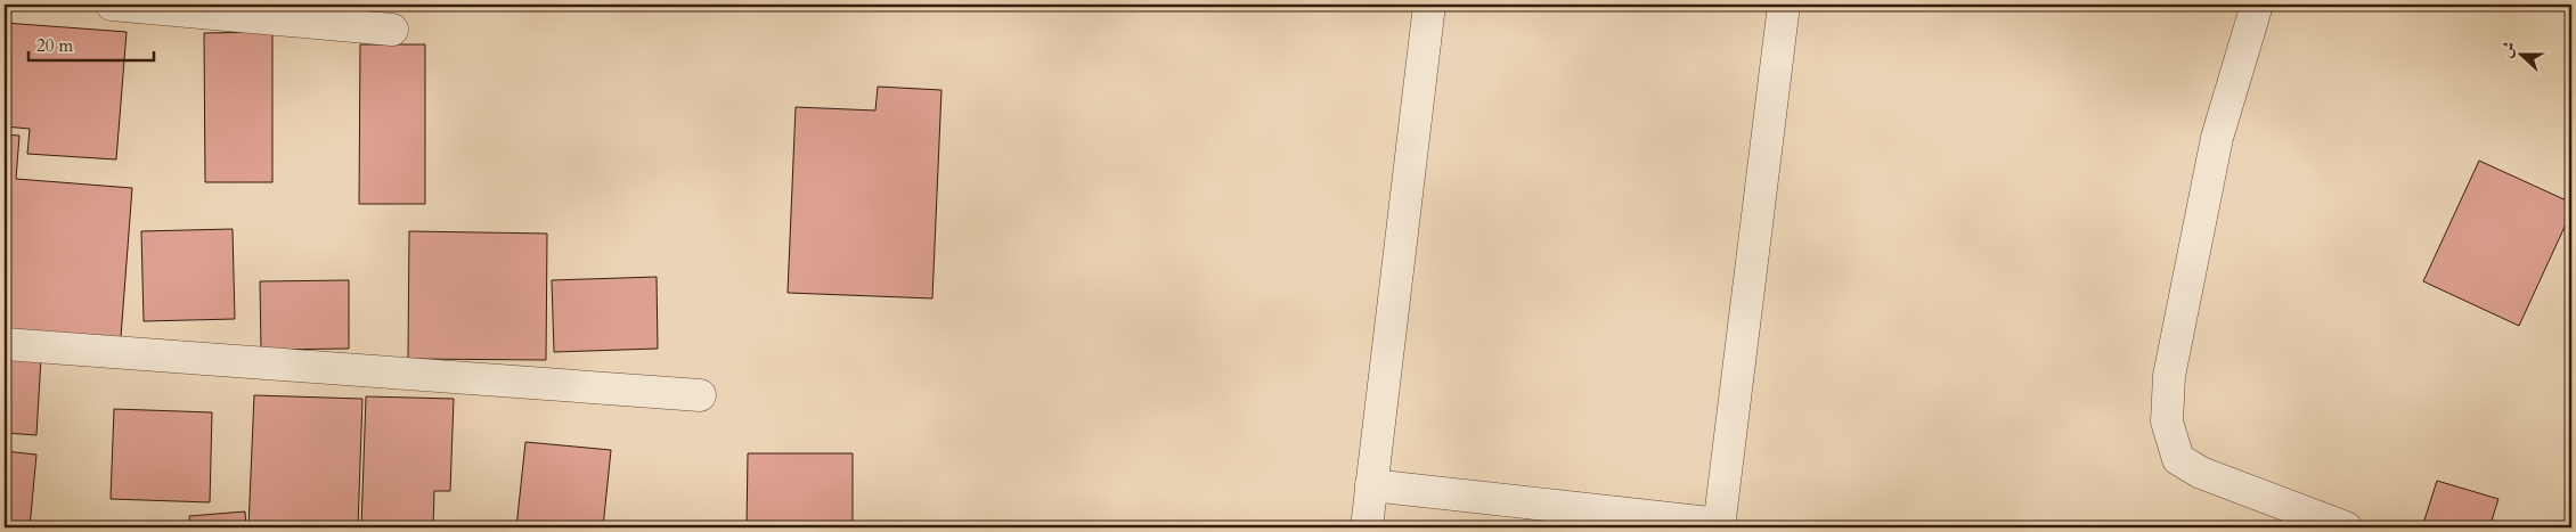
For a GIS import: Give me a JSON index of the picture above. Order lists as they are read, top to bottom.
{
  "scale_bar": "20 m",
  "north": "left"
}
